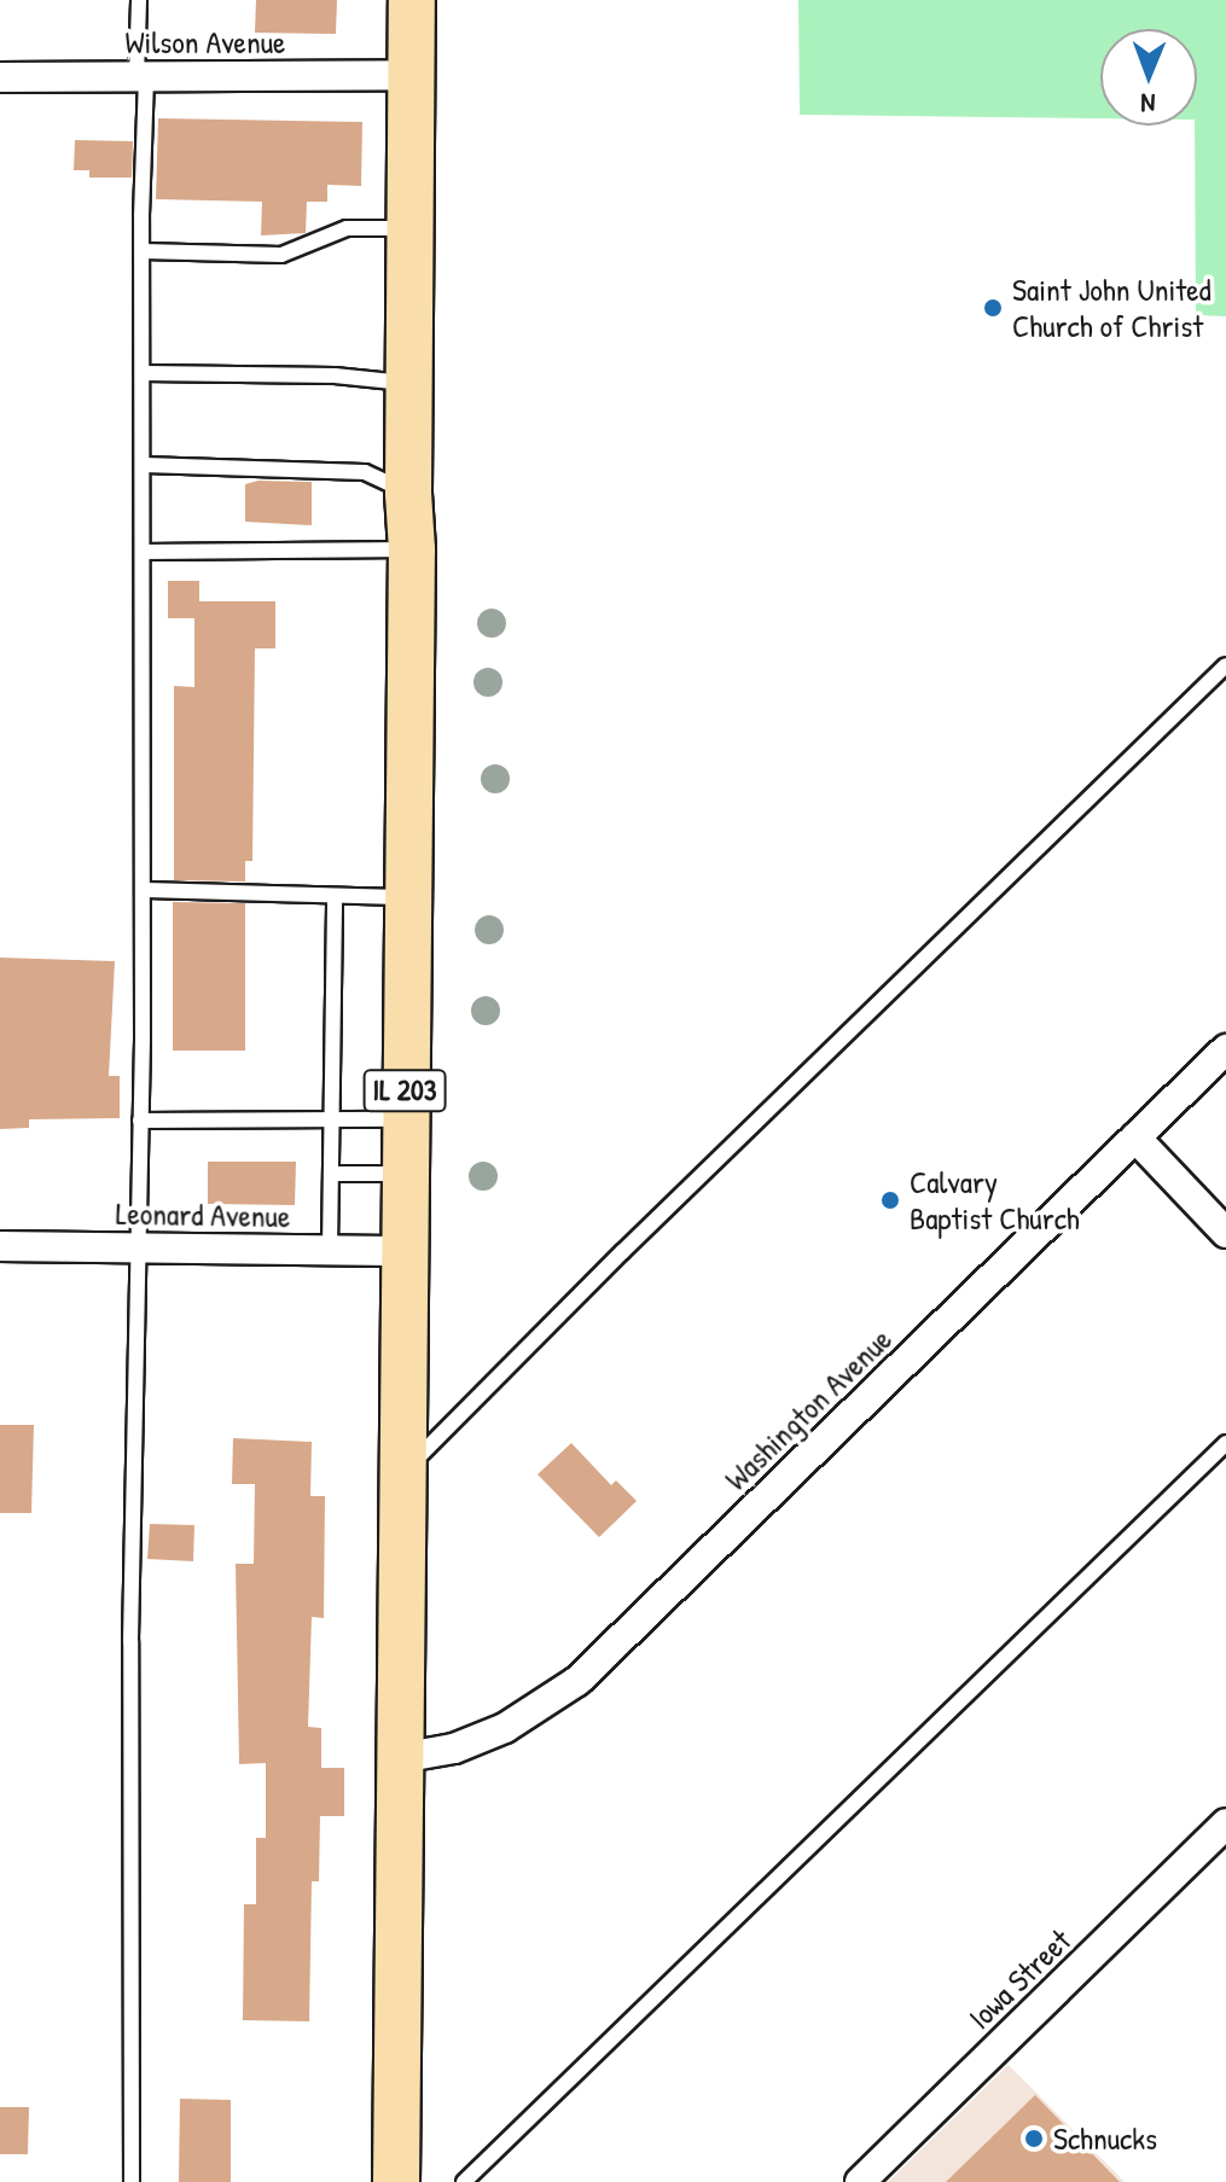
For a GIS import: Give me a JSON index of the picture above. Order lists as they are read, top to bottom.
{
  "streets": {
    "main road": ["IL 203"],
    "street": [
      "Wilson Avenue",
      "Leonard Avenue",
      "Washington Avenue",
      "Iowa Street"
    ]
  },
  "crossings": [
    ["Wilson Avenue", "IL 203"],
    ["IL 203", "Leonard Avenue"],
    ["IL 203", "Washington Avenue"]
  ],
  "places": ["Saint John United Church of Christ", "Calvary Baptist Church", "Schnucks"],
  "north": "bottom"
}
